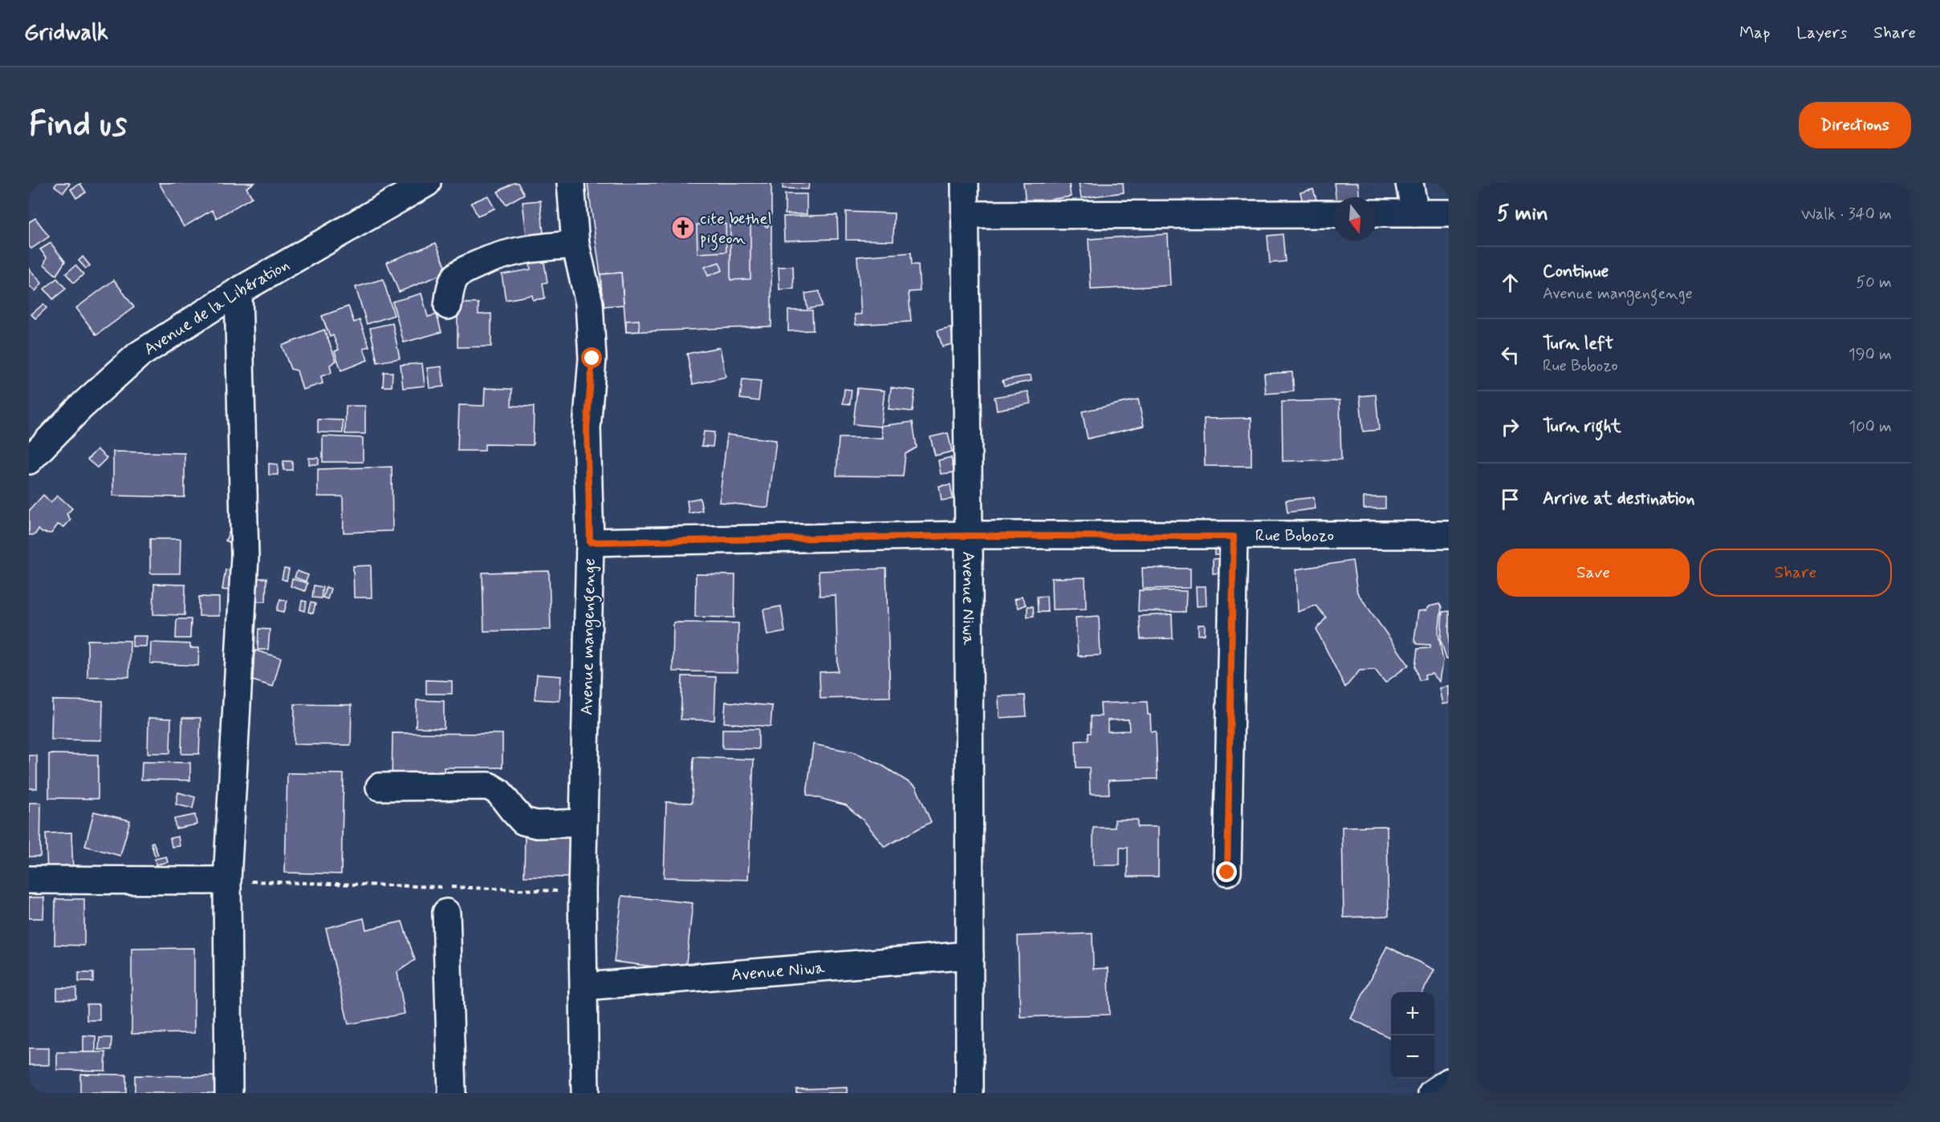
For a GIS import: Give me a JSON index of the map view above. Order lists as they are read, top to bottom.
{
  "streets": {
    "main road": [
      "Avenue de la Libération",
      "Rue Bobozo",
      "Avenue Niwa",
      "Avenue mangengenge"
    ]
  },
  "crossings": [
    ["Rue Bobozo", "Avenue Niwa"],
    ["Rue Bobozo", "Avenue mangengenge"],
    ["Avenue Niwa", "Avenue mangengenge"]
  ],
  "places": {
    "church": ["cite bethel pigeon"]
  },
  "north": "bottom",
  "page": {
    "header": "Gridwalk",
    "nav": ["Map", "Layers", "Share"],
    "buttons": [
      "Directions",
      ["Save", "Share"]
    ],
    "title": "Find us",
    "heading": ["5 min", "Walk · 340 m"],
    "list": [
      ["Continue", "Avenue mangengenge", "50 m"],
      ["Turn left", "Rue Bobozo", "190 m"],
      ["Turn right", "100 m"],
      "Arrive at destination"
    ],
    "map_buttons": ["+", "−"]
  }
}
